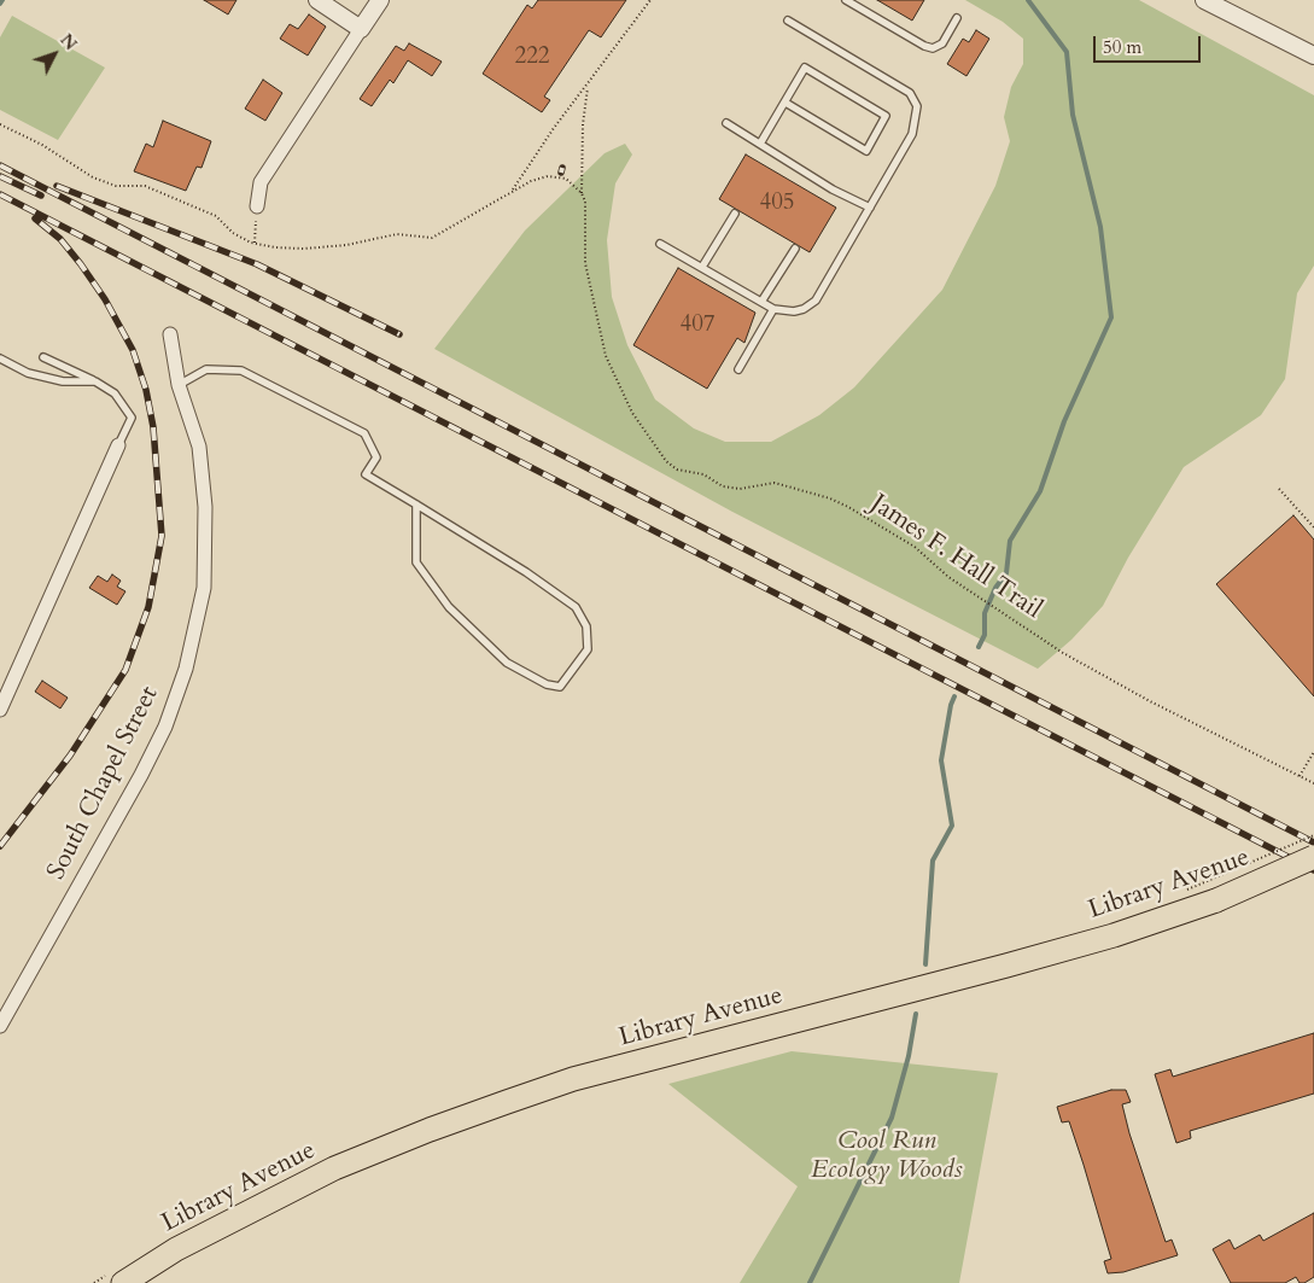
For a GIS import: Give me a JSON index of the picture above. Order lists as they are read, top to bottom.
{
  "streets": {
    "main road": ["Library Avenue"],
    "street": ["South Chapel Street"],
    "path": ["James F. Hall Trail"]
  },
  "parks": ["Cool Run Ecology Woods"],
  "house_numbers": ["222", "405", "407"],
  "scale_bar": "50 m",
  "north": "top right"
}
